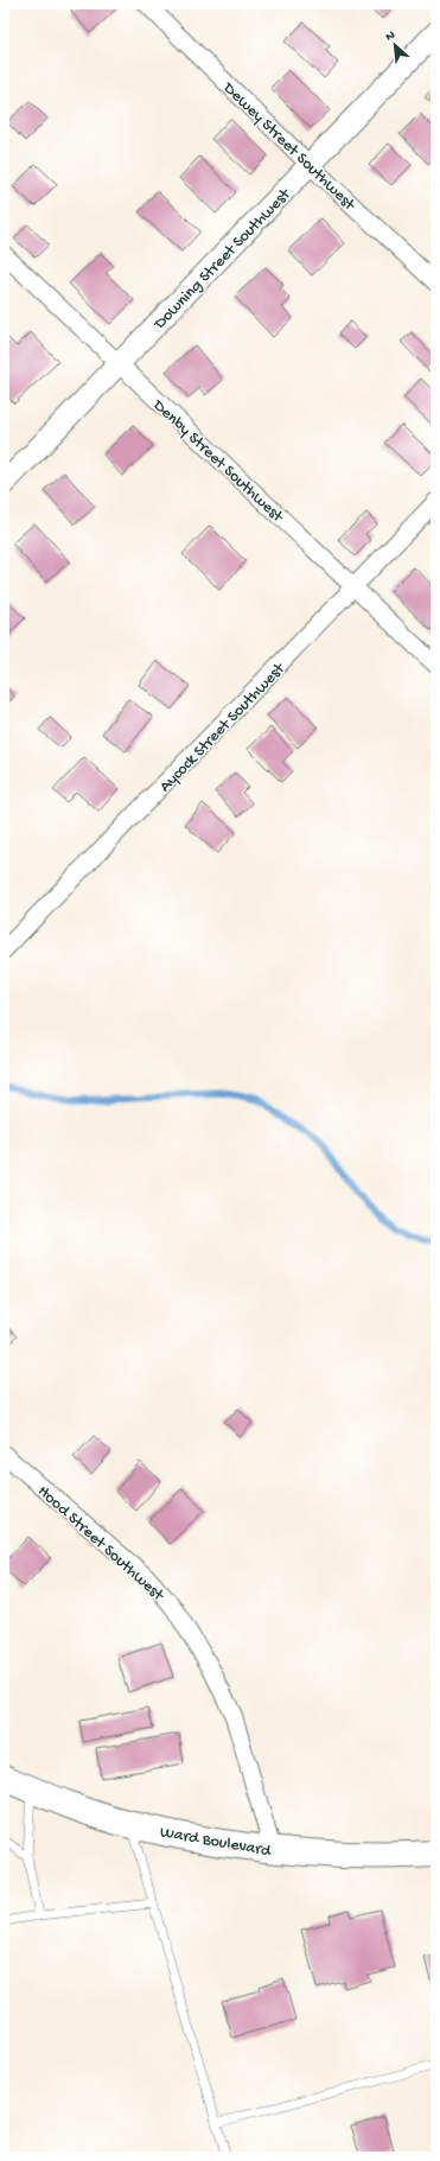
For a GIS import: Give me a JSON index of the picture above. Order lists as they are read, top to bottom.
{
  "streets": {
    "main road": ["Ward Boulevard"],
    "street": [
      "Dewey Street Southwest",
      "Downing Street Southwest",
      "Denby Street Southwest",
      "Aycock Street Southwest",
      "Hood Street Southwest"
    ]
  },
  "crossings": [
    ["Dewey Street Southwest", "Downing Street Southwest"],
    ["Downing Street Southwest", "Denby Street Southwest"],
    ["Denby Street Southwest", "Aycock Street Southwest"],
    ["Hood Street Southwest", "Ward Boulevard"]
  ],
  "north": "top left"
}
